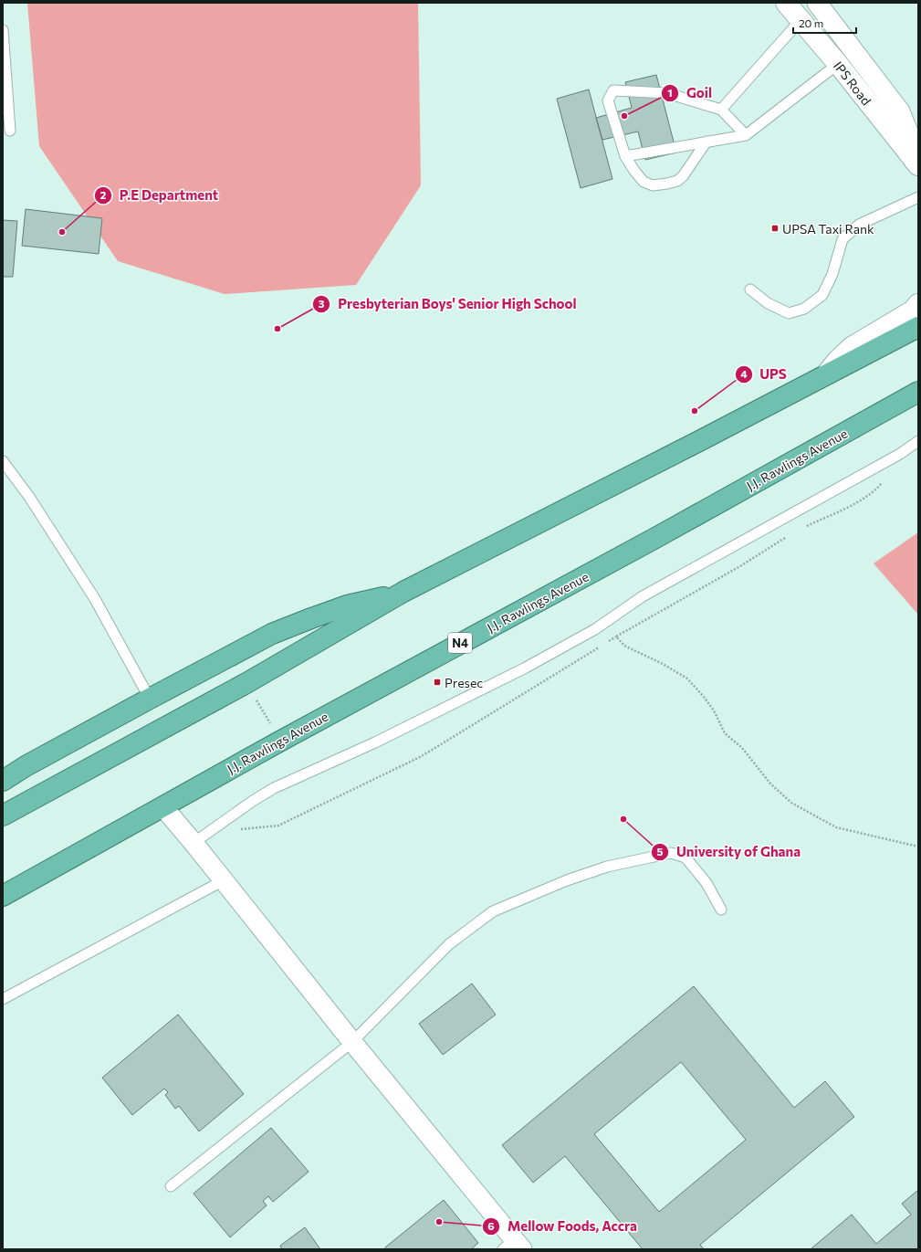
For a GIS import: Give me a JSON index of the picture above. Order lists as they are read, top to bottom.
{
  "streets": {
    "highway": ["J.J. Rawlings Avenue", "N4"],
    "street": ["IPS Road"]
  },
  "places": {
    "other": [
      "Goil",
      "P.E Department",
      "Presbyterian Boys' Senior High School",
      "UPS",
      "University of Ghana",
      "Mellow Foods, Accra"
    ],
    "transit": ["UPSA Taxi Rank", "Presec"]
  },
  "scale_bar": "20 m"
}
